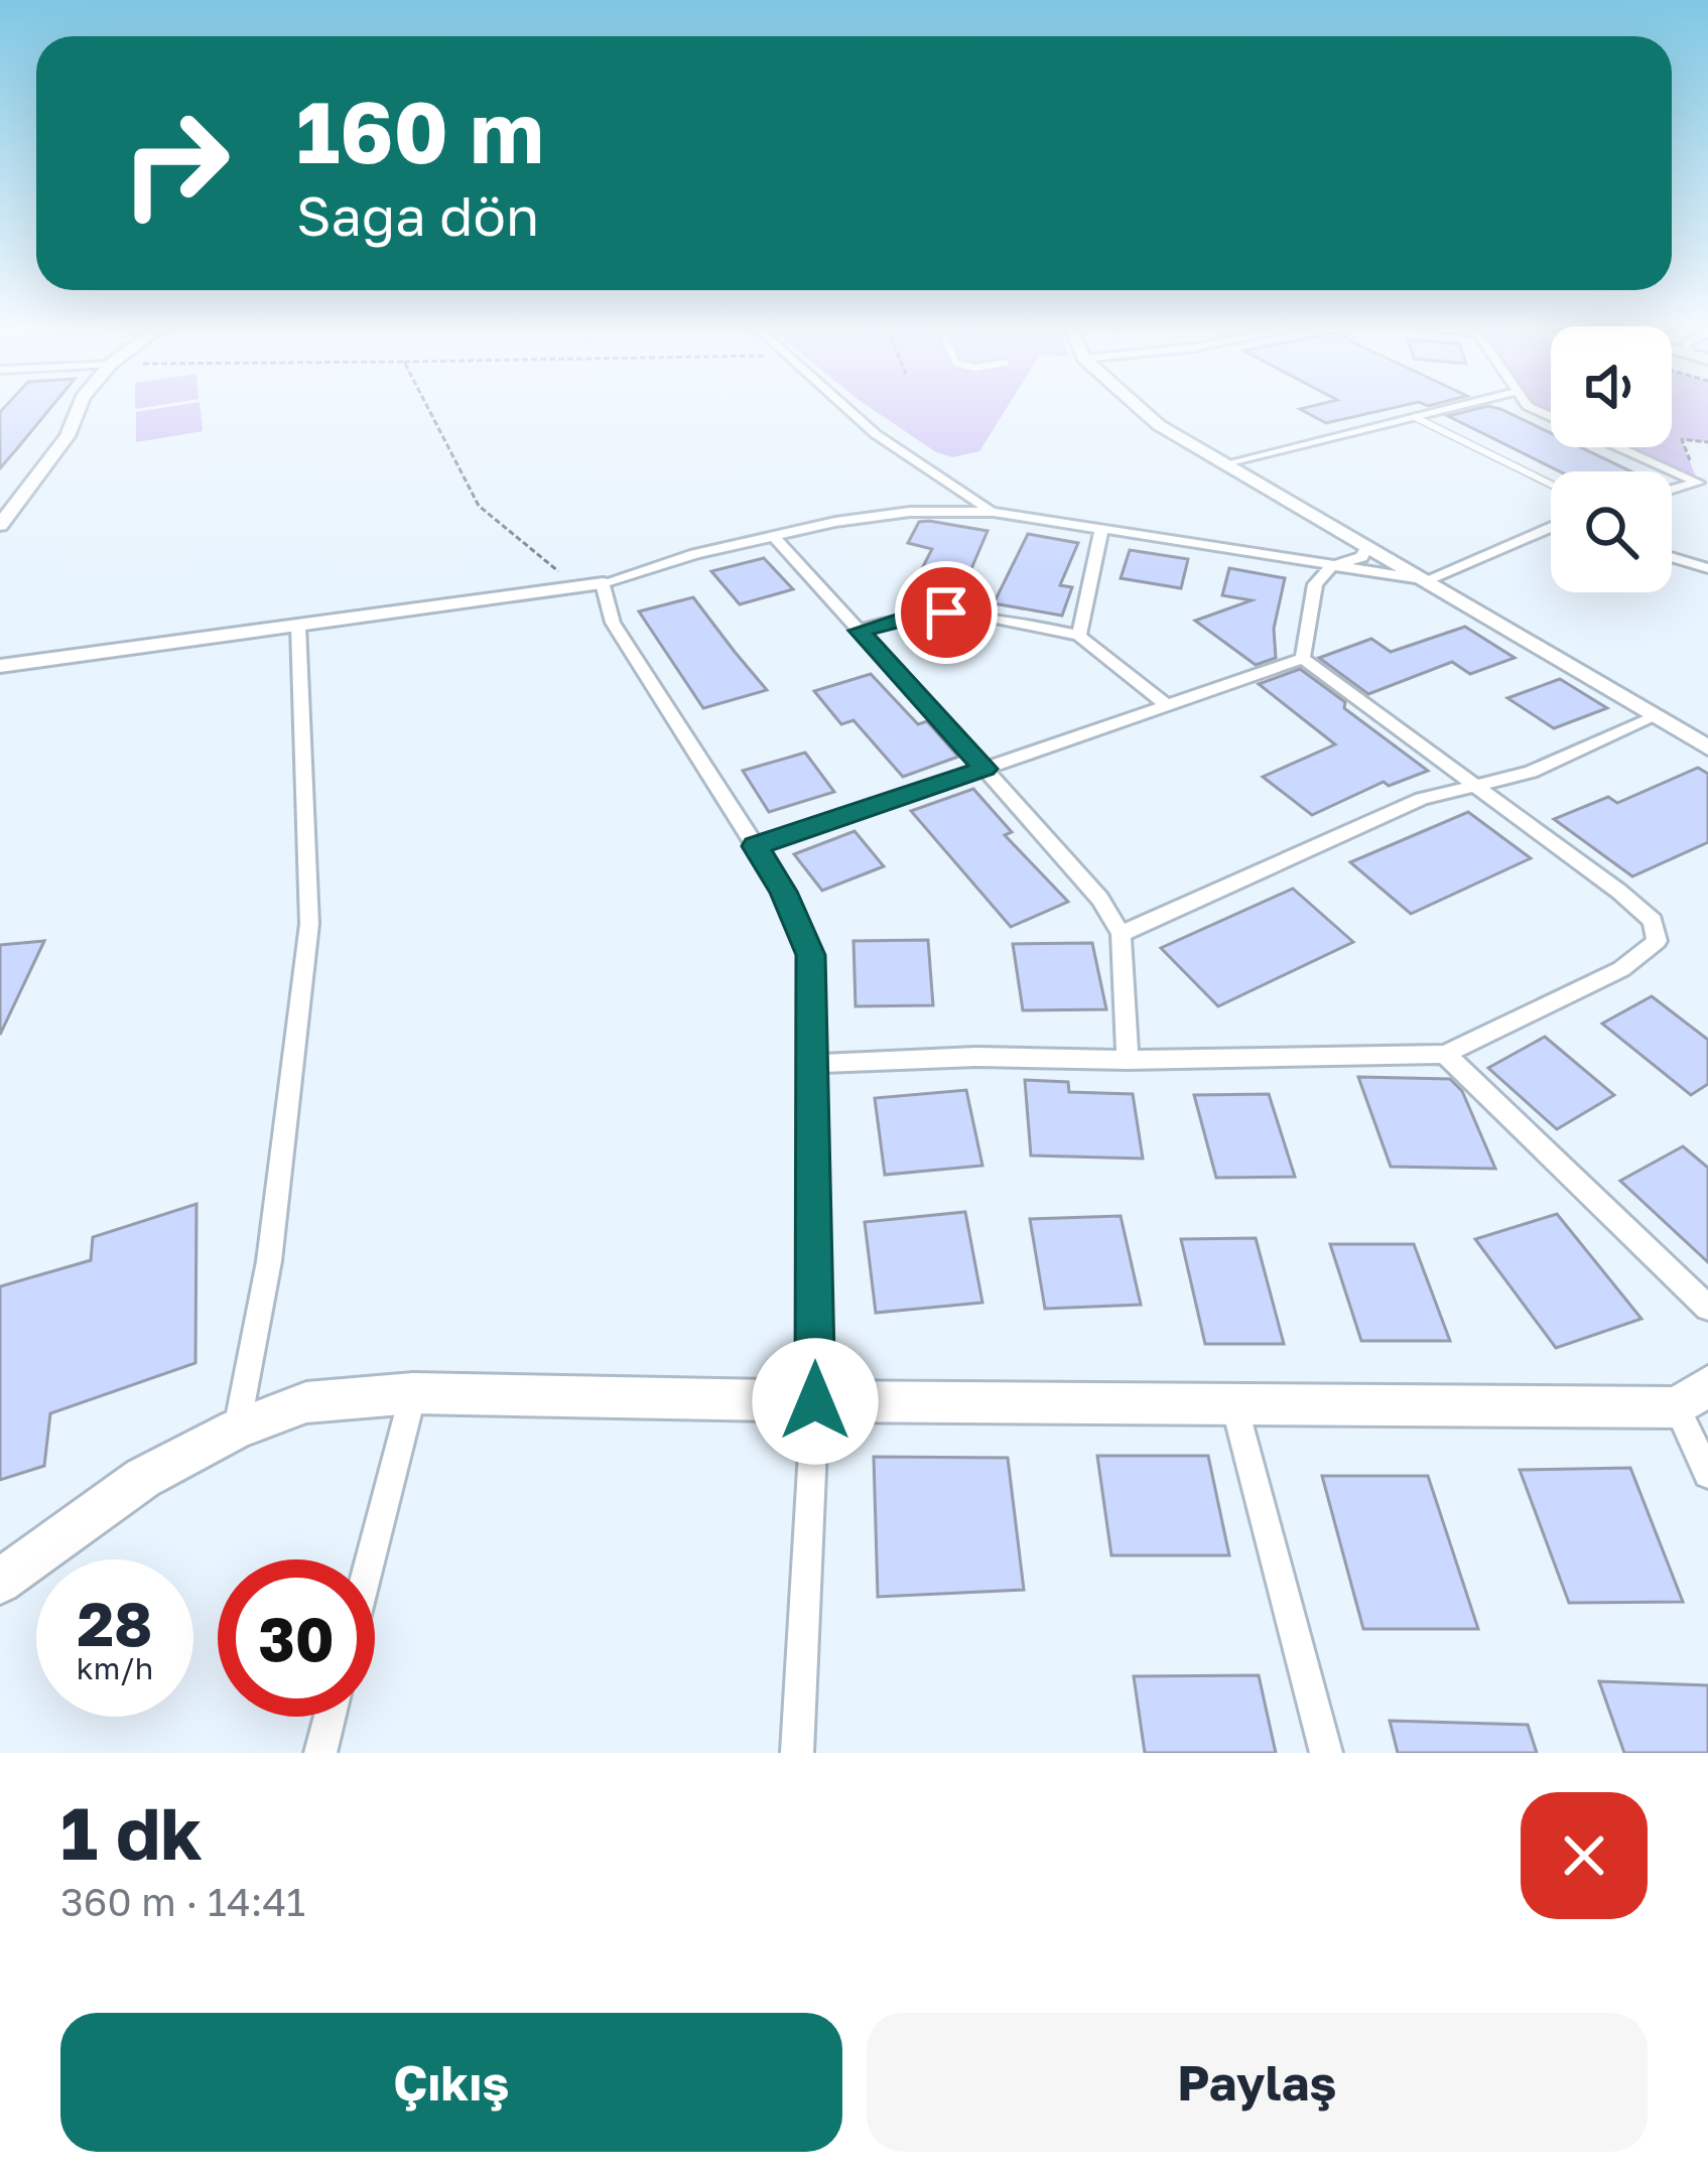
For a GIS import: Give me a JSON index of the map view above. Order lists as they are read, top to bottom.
{
  "page": {
    "turn": ["160 m", "Sağa dön"],
    "speed": "28 km/h",
    "limit": "30",
    "heading": ["1 dk", "360 m · 14:41"],
    "buttons": ["Çıkış", "Paylaş"]
  }
}
